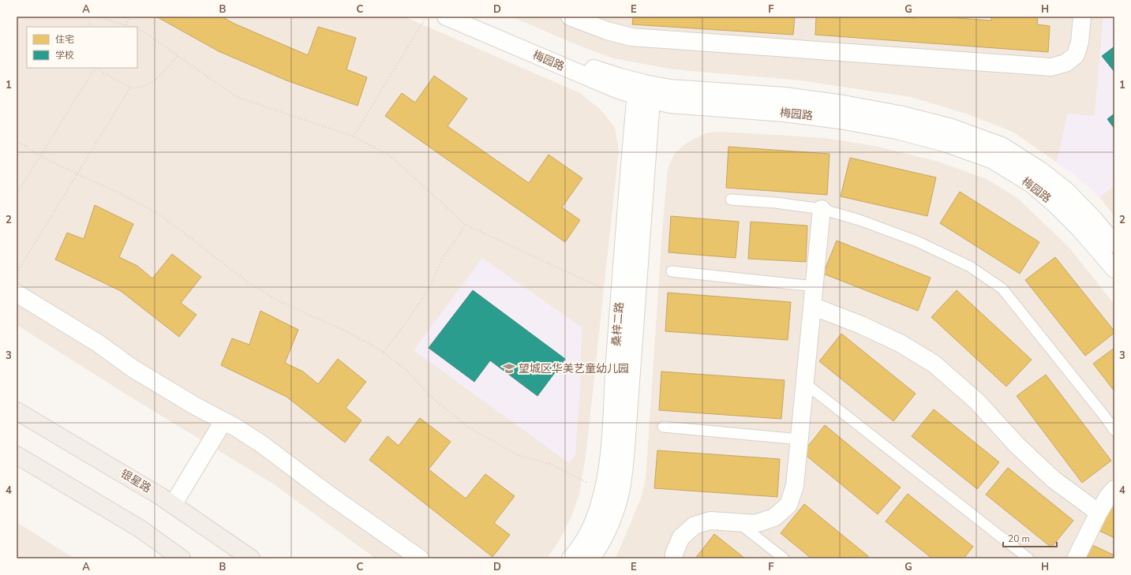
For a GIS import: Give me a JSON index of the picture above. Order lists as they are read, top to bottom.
{
  "streets": {
    "main road": ["银星路"],
    "street": ["梅园路", "桑梓二路"]
  },
  "crossings": [
    ["梅园路", "桑梓二路"]
  ],
  "places": {
    "school or university": ["望城区华美艺童幼儿园"]
  },
  "legend": ["住宅", "学校"],
  "scale_bar": "20 m",
  "grid": {
    "columns": [
      "A",
      "B",
      "C",
      "D",
      "E",
      "F",
      "G",
      "H"
    ],
    "rows": [
      "1",
      "2",
      "3",
      "4"
    ]
  }
}
